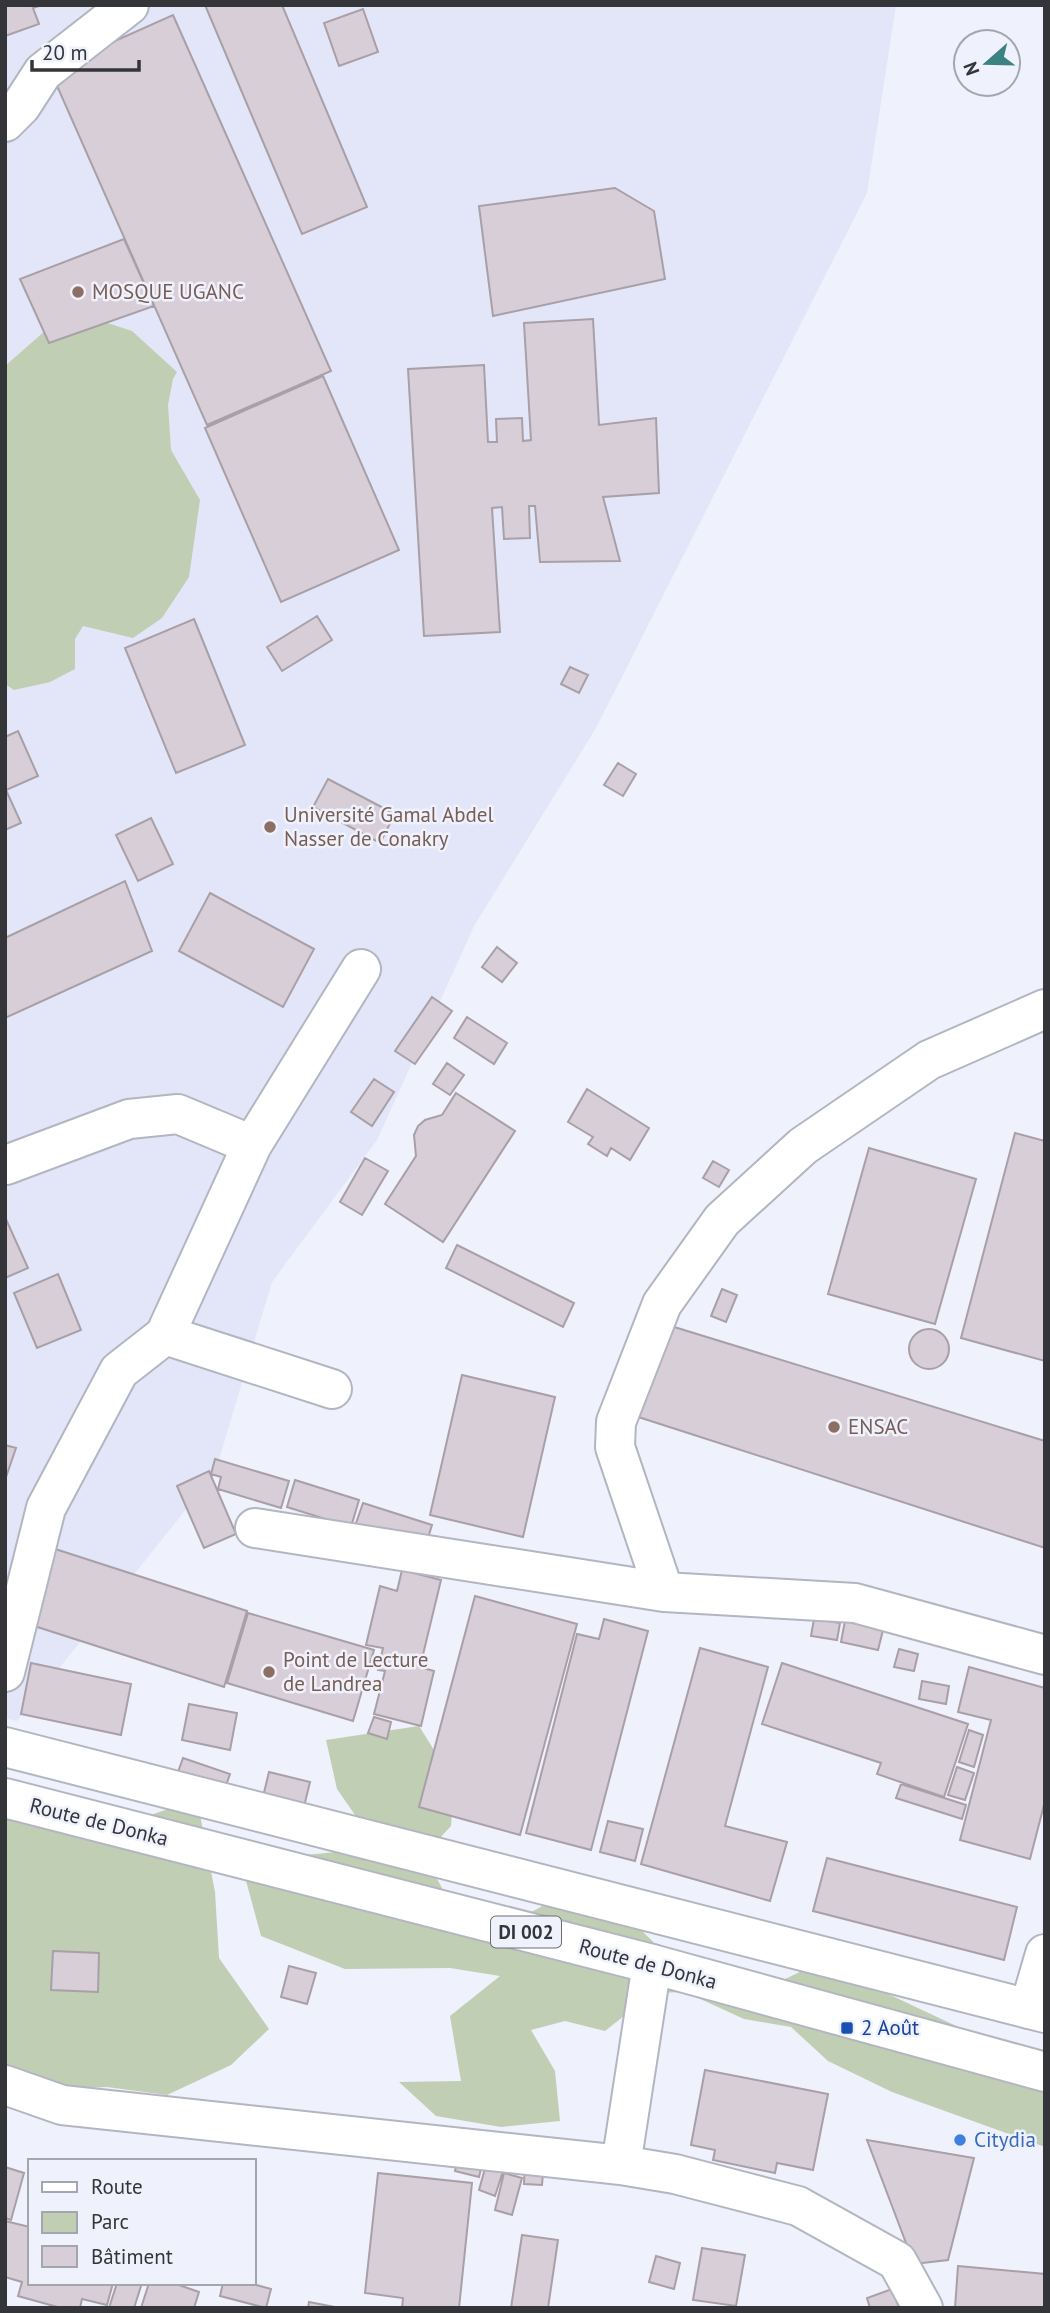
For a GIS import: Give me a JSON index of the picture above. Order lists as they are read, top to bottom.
{
  "streets": {
    "main road": ["Route de Donka", "DI 002"]
  },
  "places": {
    "other": [
      "MOSQUE UGANC",
      "Université Gamal Abdel Nasser de Conakry",
      "ENSAC",
      "Point de Lecture de Landrea",
      "Citydia"
    ],
    "transit": ["2 Août"]
  },
  "legend": ["Route", "Parc", "Bâtiment"],
  "scale_bar": "20 m",
  "north": "left"
}
